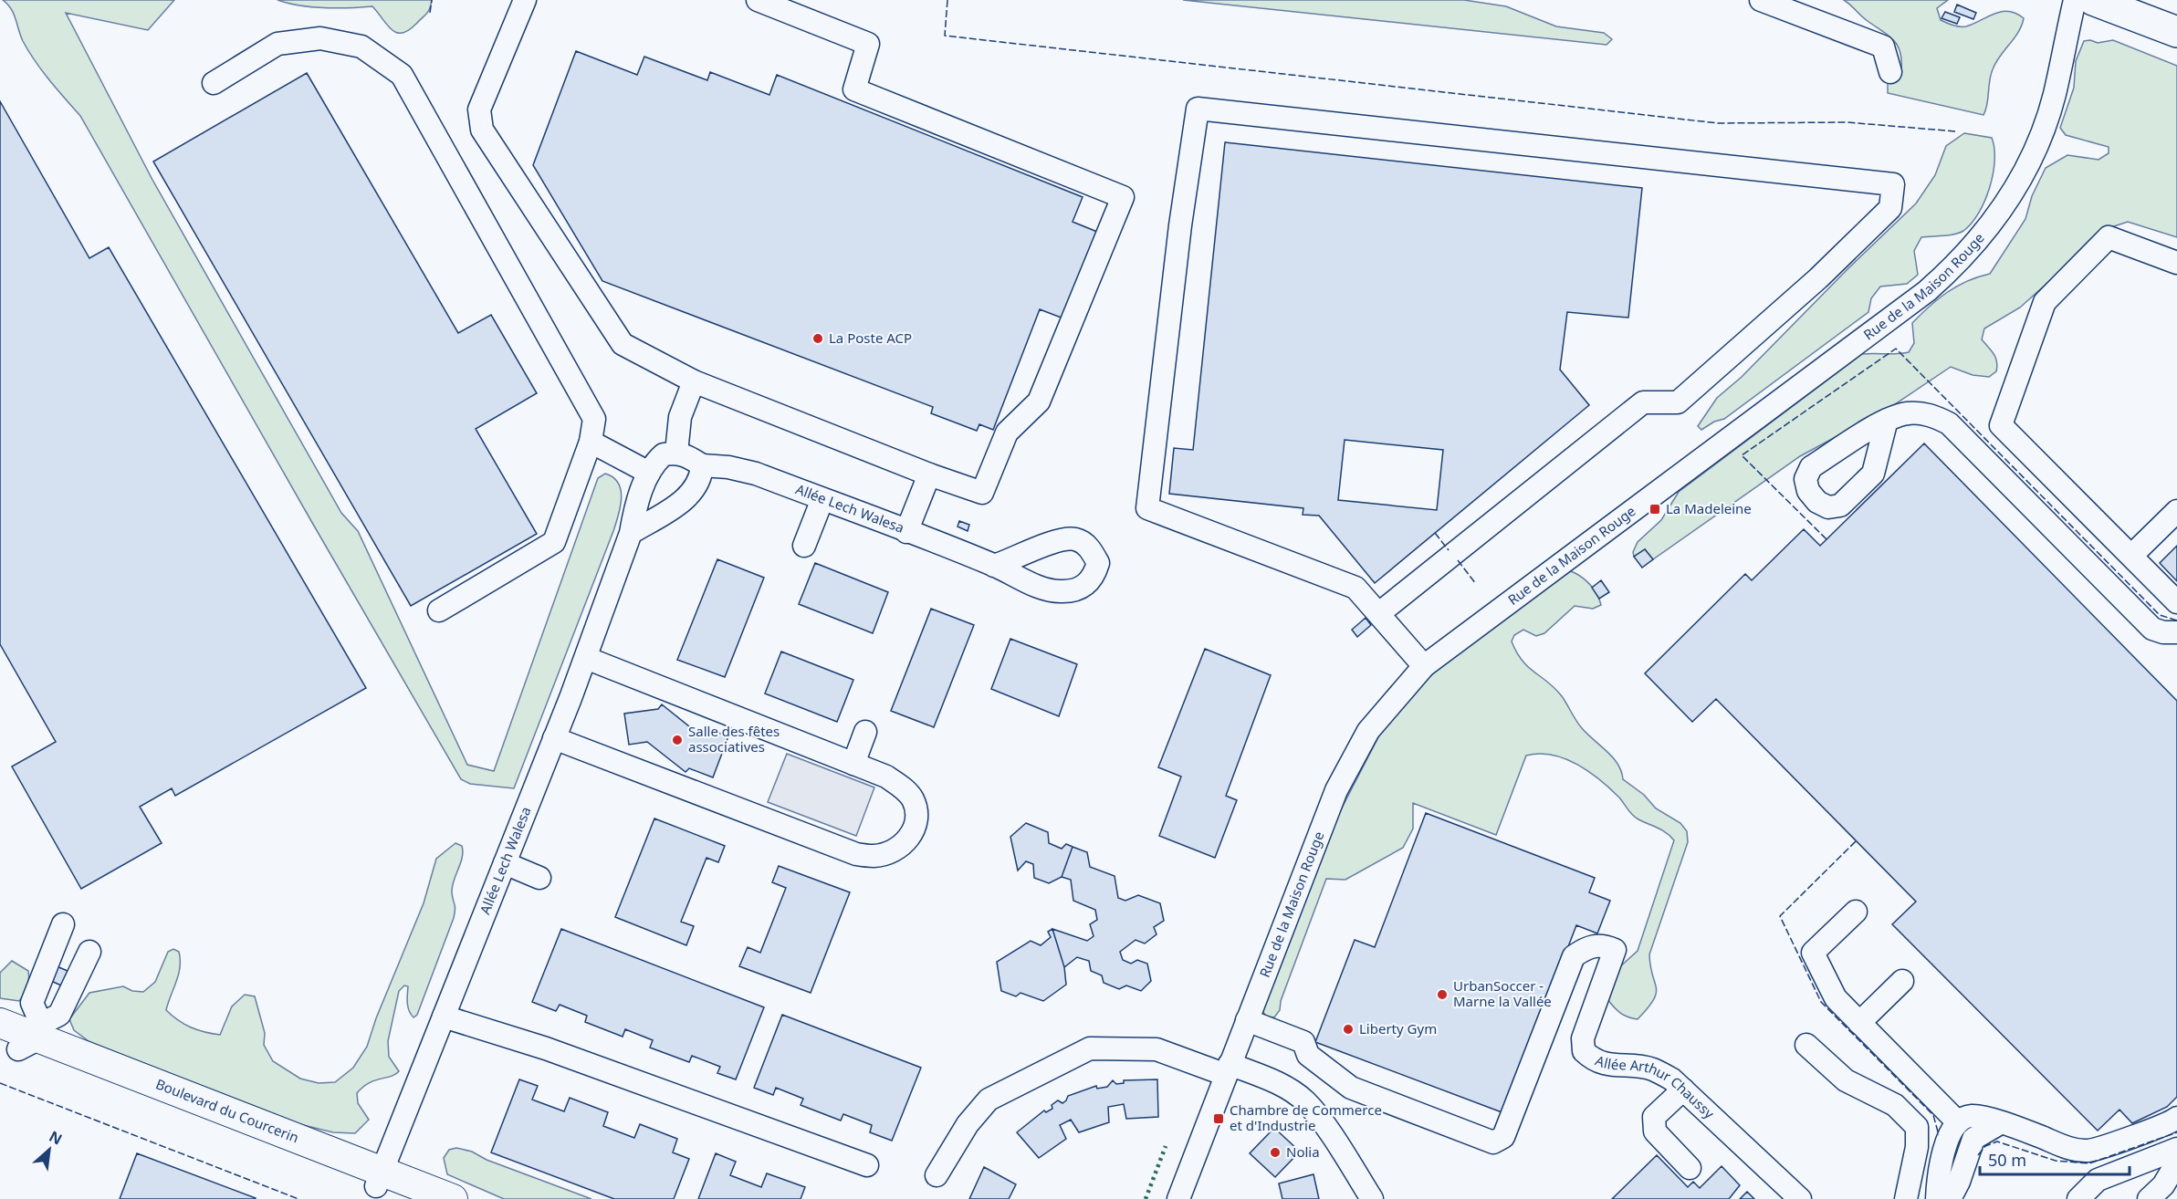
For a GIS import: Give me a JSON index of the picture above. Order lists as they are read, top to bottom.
{
  "streets": {
    "main road": ["Boulevard du Courcerin"],
    "street": ["Rue de la Maison Rouge", "Allée Lech Walesa", "Allée Arthur Chaussy"]
  },
  "crossings": [
    ["Rue de la Maison Rouge", "Allée Arthur Chaussy"],
    ["Allée Lech Walesa", "Boulevard du Courcerin"]
  ],
  "places": {
    "other": [
      "La Poste ACP",
      "Salle des fêtes associatives",
      "UrbanSoccer - Marne la Vallée",
      "Liberty Gym",
      "Nolia"
    ],
    "transit": ["La Madeleine", "Chambre de Commerce et d'Industrie"]
  },
  "scale_bar": "50 m",
  "north": "top right"
}
